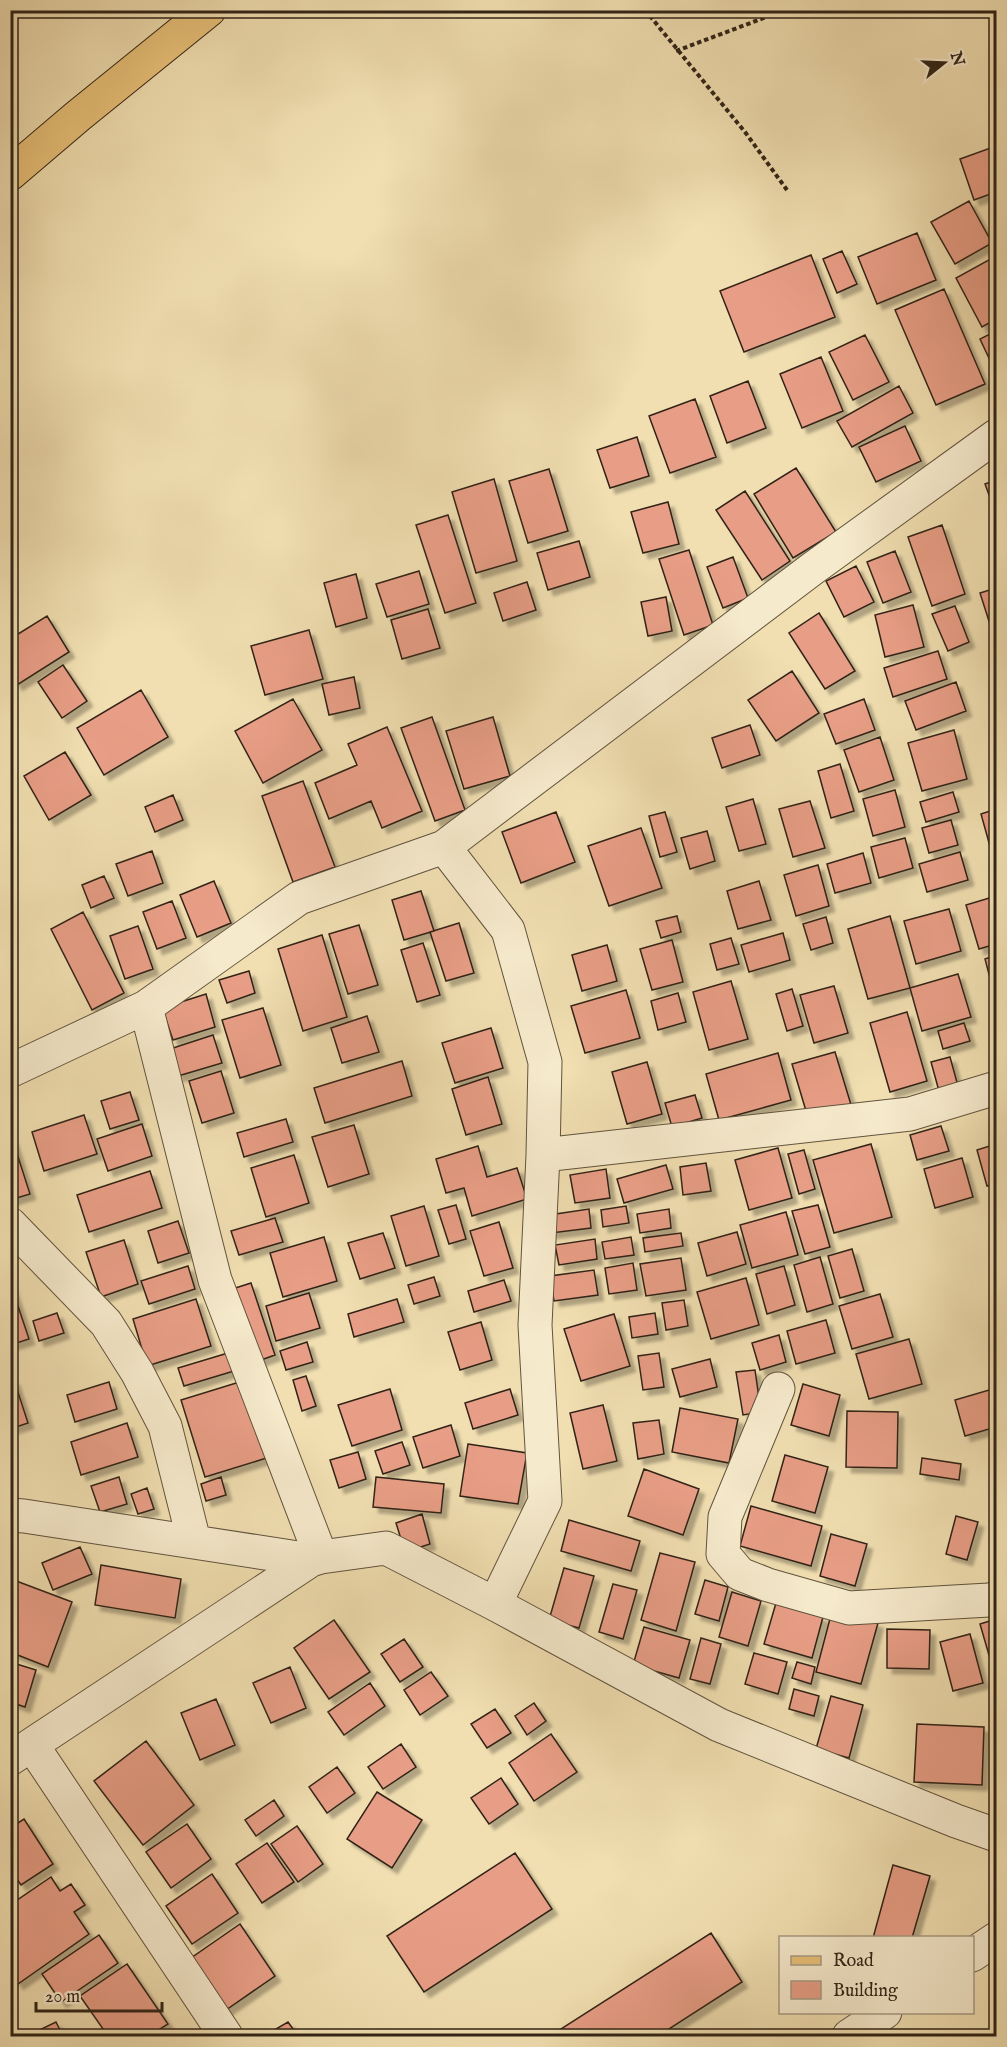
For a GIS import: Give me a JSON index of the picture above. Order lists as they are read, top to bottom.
{
  "legend": ["Road", "Building"],
  "scale_bar": "20 m",
  "north": "right"
}
